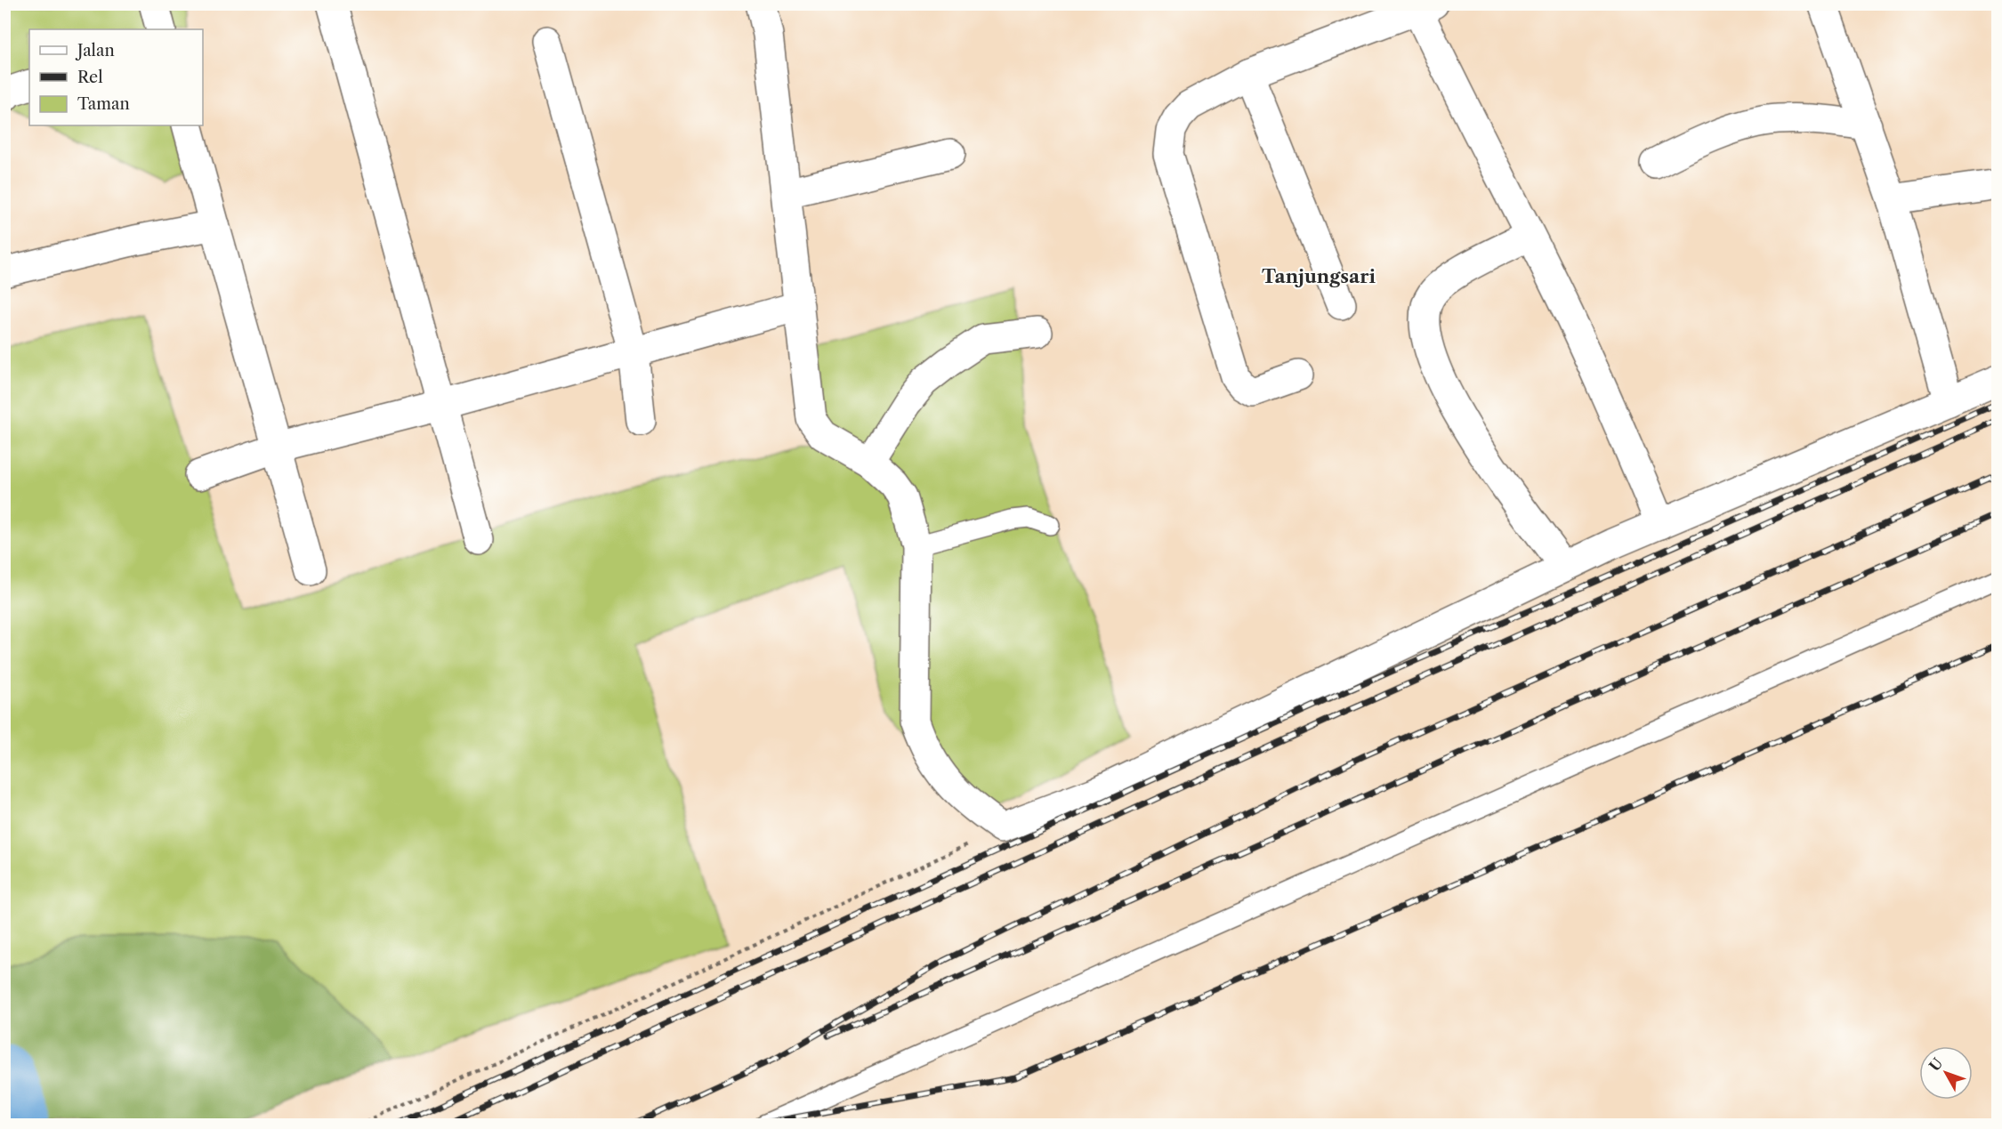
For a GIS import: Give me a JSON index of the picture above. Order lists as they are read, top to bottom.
{
  "districts": ["Tanjungsari"],
  "legend": ["Jalan", "Rel", "Taman"],
  "north": "top left"
}
